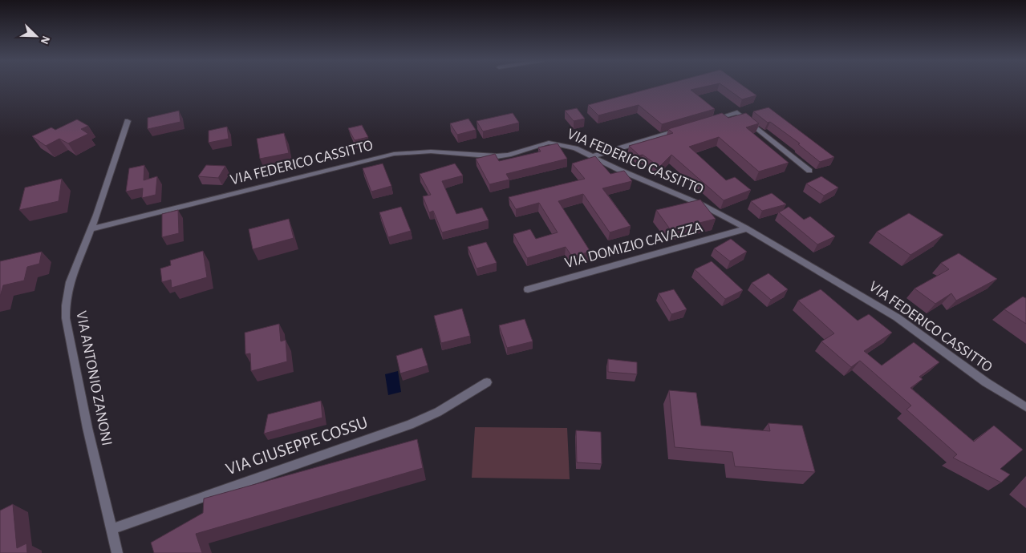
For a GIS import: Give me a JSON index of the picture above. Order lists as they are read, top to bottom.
{
  "streets": {
    "street": [
      "VIA FEDERICO CASSITTO",
      "VIA DOMIZIO CAVAZZA",
      "VIA ANTONIO ZANONI",
      "VIA GIUSEPPE COSSU"
    ]
  },
  "crossings": [
    ["VIA FEDERICO CASSITTO", "VIA DOMIZIO CAVAZZA"],
    ["VIA FEDERICO CASSITTO", "VIA ANTONIO ZANONI"],
    ["VIA ANTONIO ZANONI", "VIA GIUSEPPE COSSU"]
  ],
  "north": "bottom right"
}
